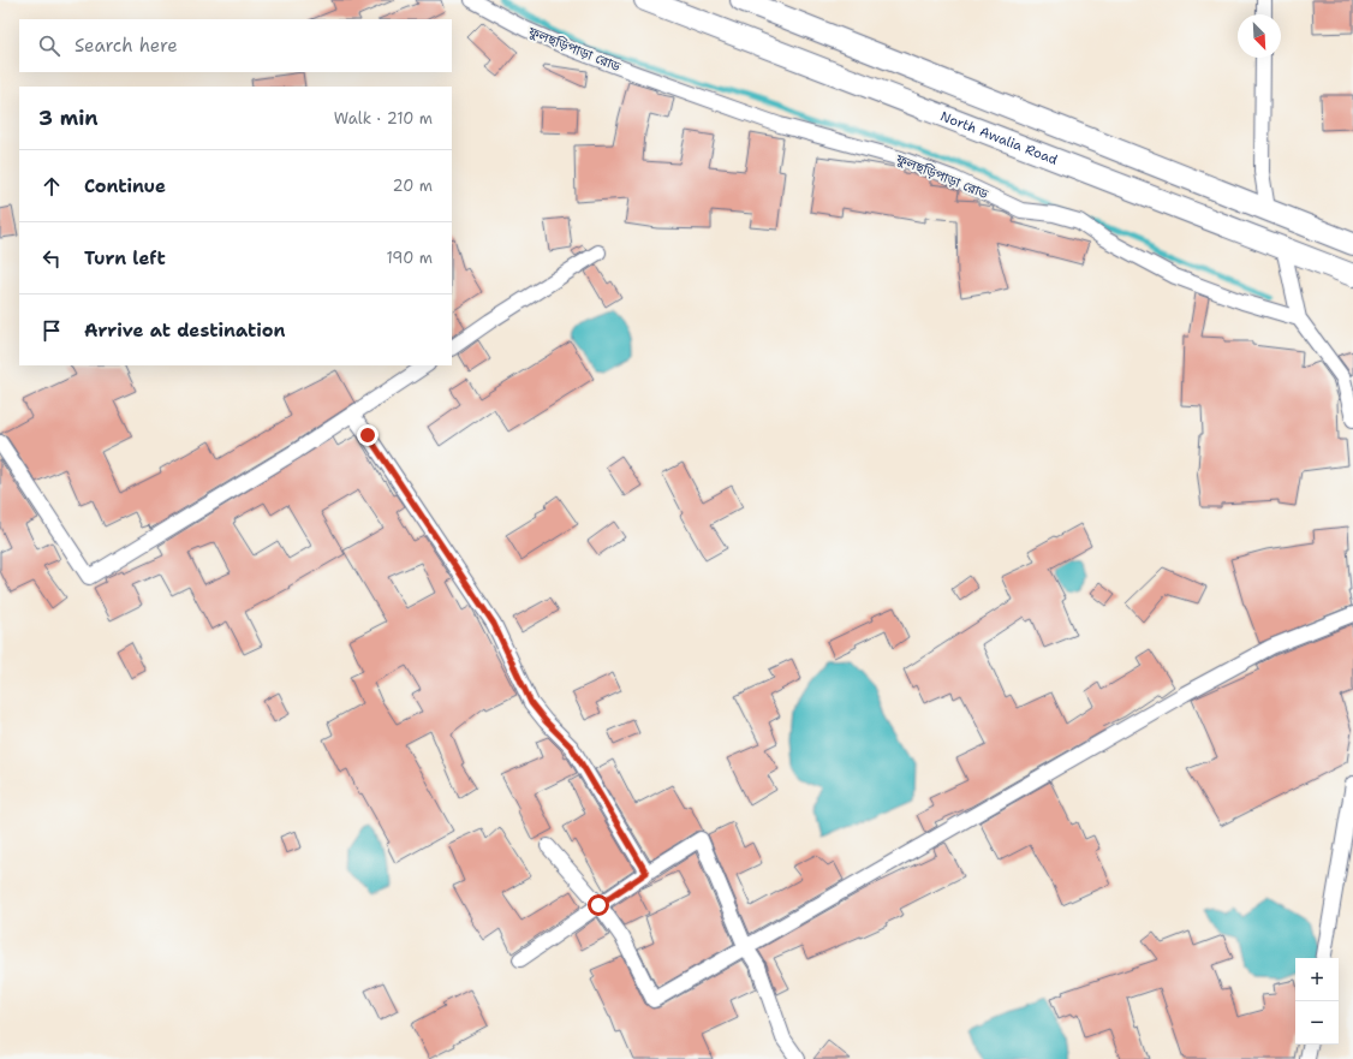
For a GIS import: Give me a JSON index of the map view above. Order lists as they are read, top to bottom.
{
  "streets": {
    "main road": ["North Awalia Road"],
    "street": ["ফুলছড়িপাড়া রোড"]
  },
  "north": "bottom right",
  "page": {
    "search": "Search here",
    "heading": ["3 min", "Walk · 210 m"],
    "list": [
      ["Continue", "20 m"],
      ["Turn left", "190 m"],
      "Arrive at destination"
    ],
    "map_buttons": ["+", "−"]
  }
}
